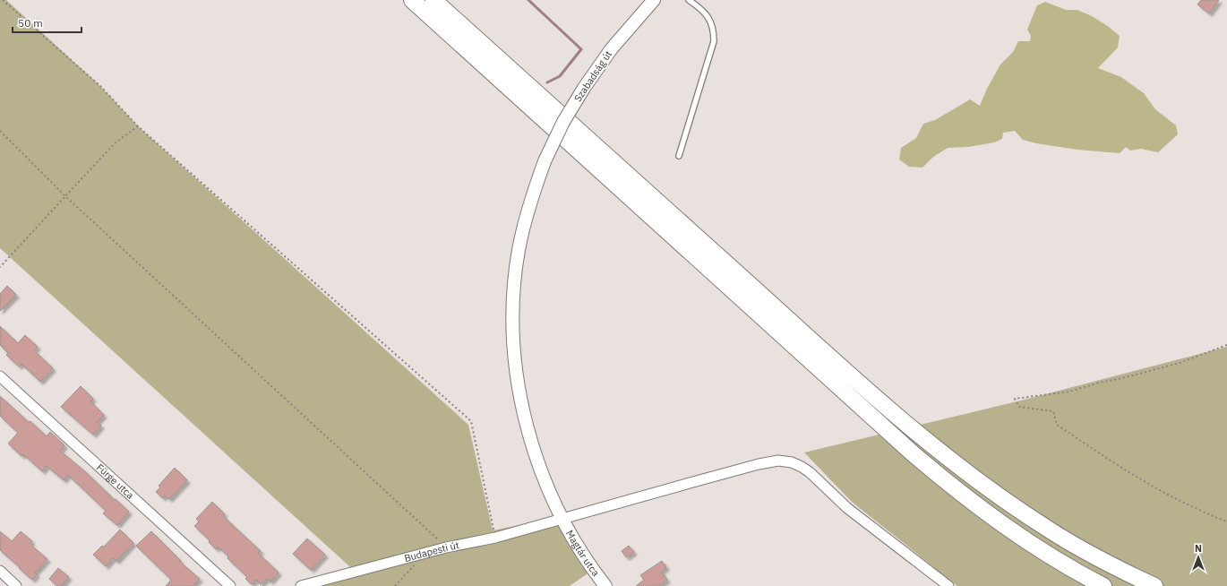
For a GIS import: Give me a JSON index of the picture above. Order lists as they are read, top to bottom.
{
  "streets": {
    "street": [
      "Szabadság út",
      "Fürge utca",
      "Budapesti út",
      "Magtár utca"
    ]
  },
  "crossings": [
    ["Szabadság út", "Budapesti út"],
    ["Szabadság út", "Magtár utca"],
    ["Budapesti út", "Magtár utca"]
  ],
  "scale_bar": "50 m",
  "north": "top"
}
